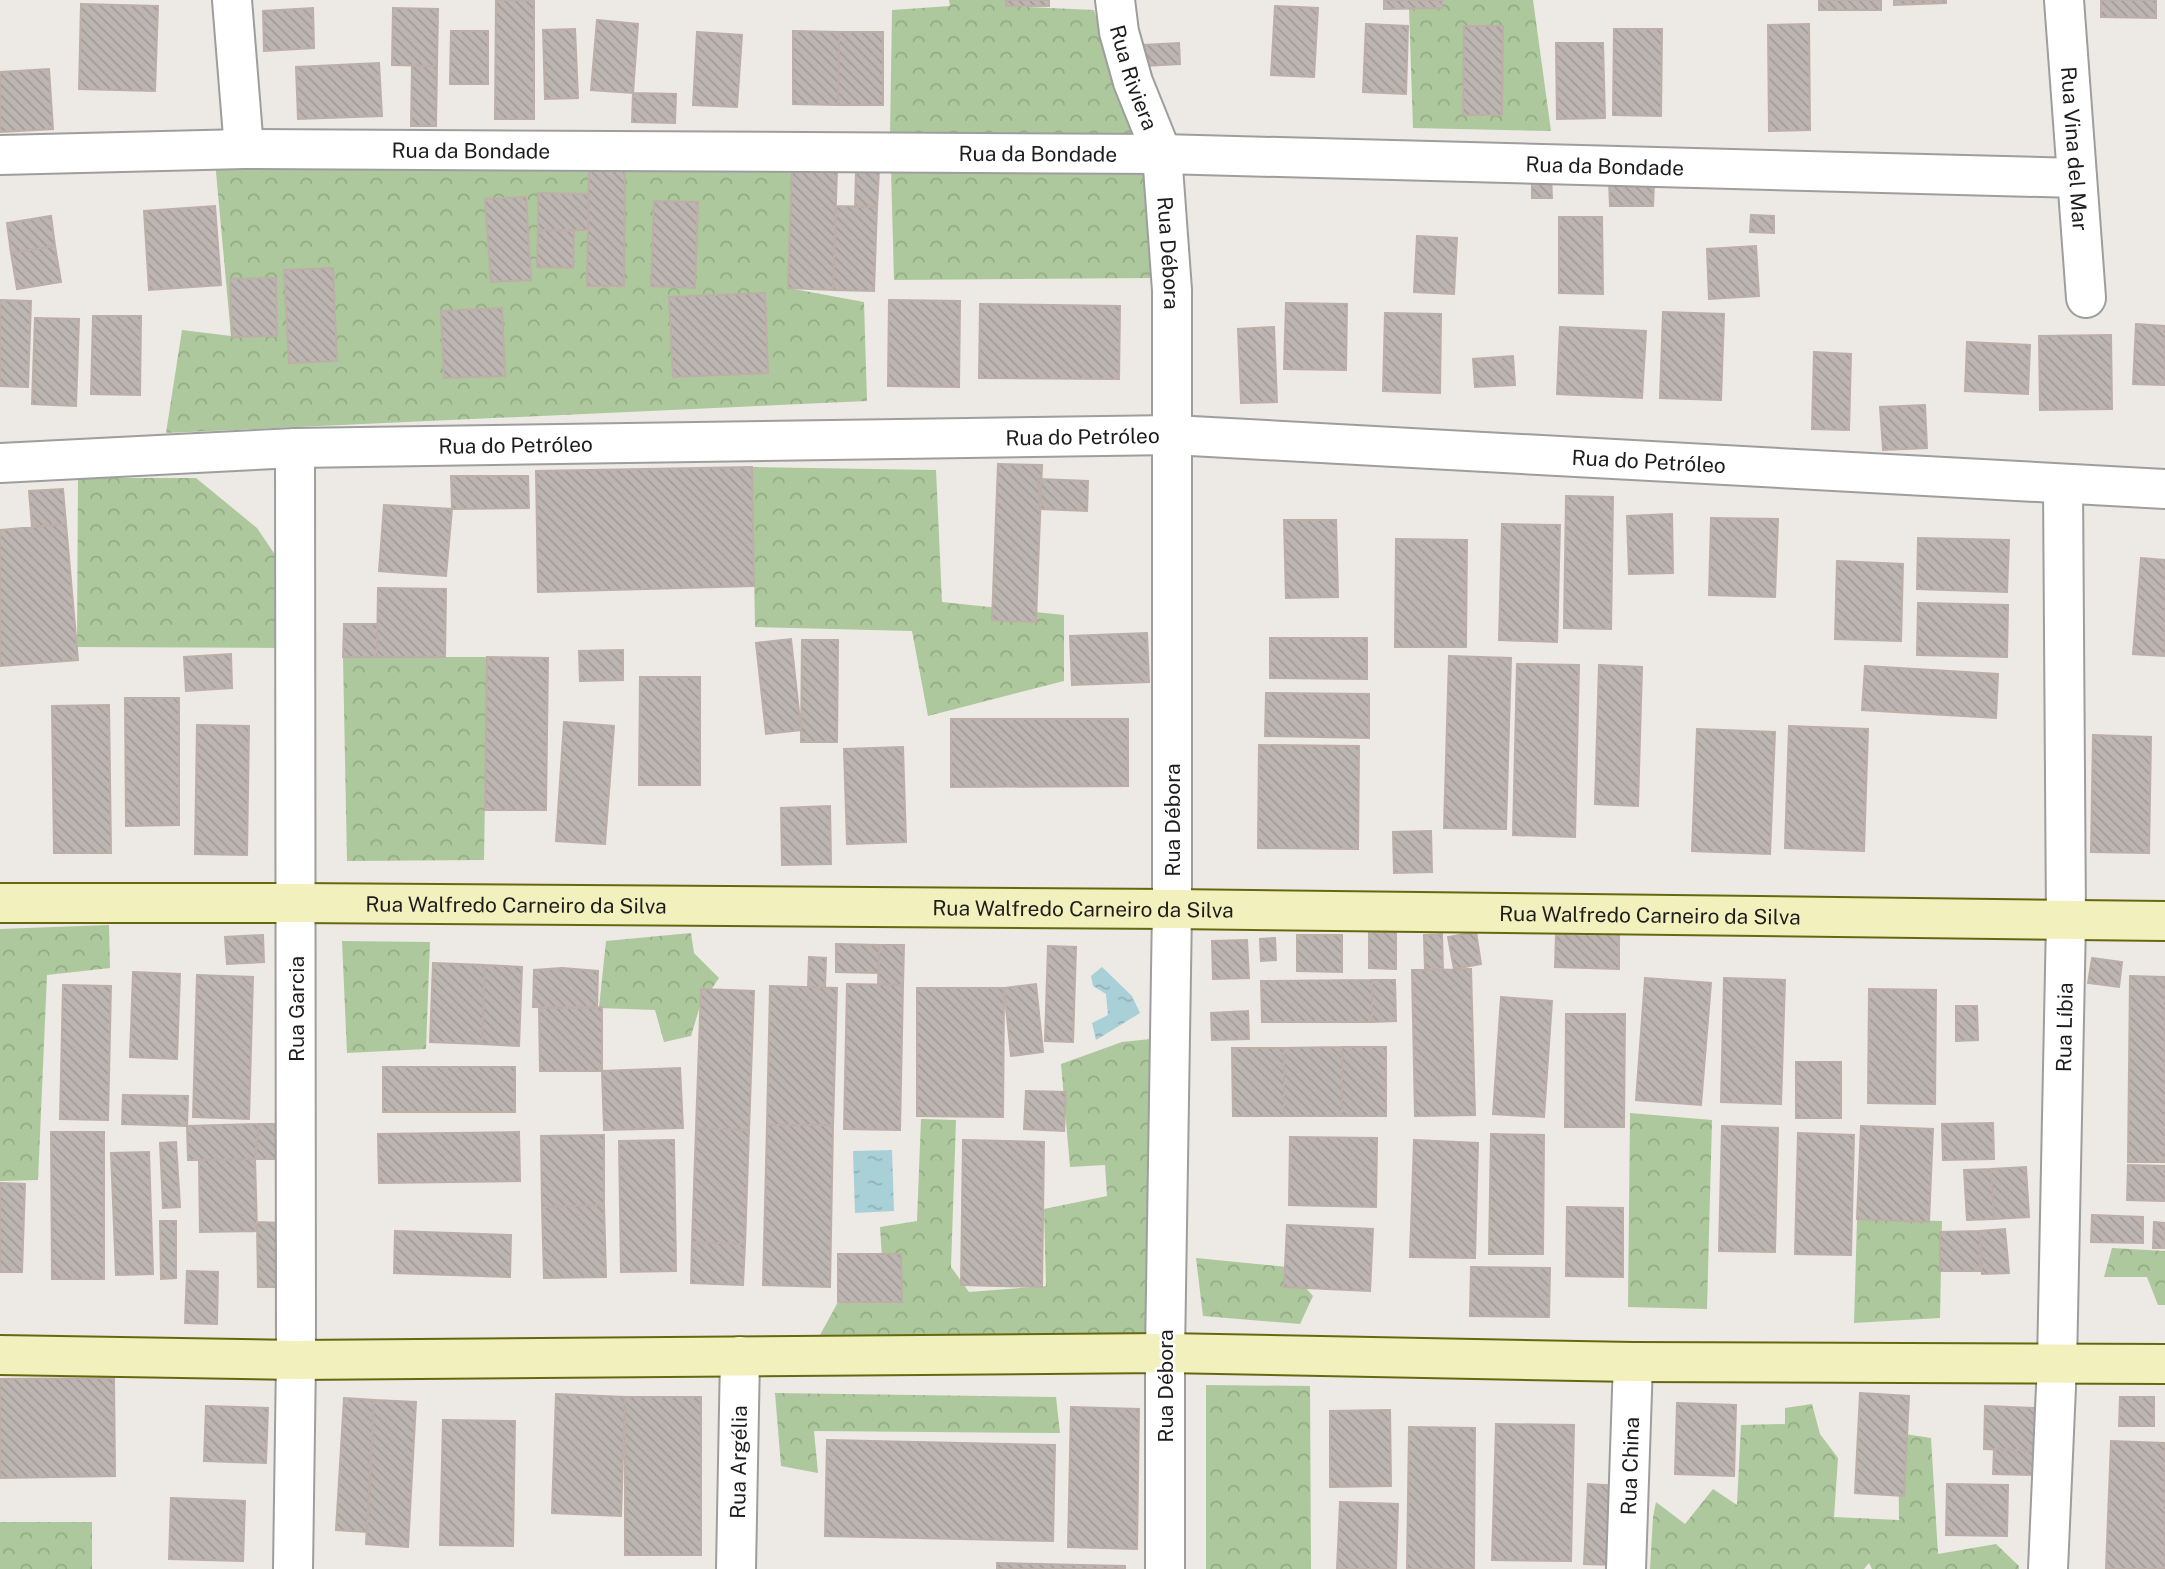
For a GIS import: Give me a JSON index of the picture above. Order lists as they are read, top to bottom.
{
  "streets": {
    "main road": ["Rua Walfredo Carneiro da Silva"],
    "street": [
      "Rua Riviera",
      "Rua Vina del Mar",
      "Rua da Bondade",
      "Rua Débora",
      "Rua do Petróleo",
      "Rua Garcia",
      "Rua Líbia",
      "Rua Argélia",
      "Rua China"
    ]
  },
  "crossings": [
    ["Rua Riviera", "Rua da Bondade"],
    ["Rua Riviera", "Rua Débora"],
    ["Rua Vina del Mar", "Rua da Bondade"],
    ["Rua da Bondade", "Rua Débora"],
    ["Rua Débora", "Rua do Petróleo"],
    ["Rua Débora", "Rua Walfredo Carneiro da Silva"],
    ["Rua do Petróleo", "Rua Garcia"],
    ["Rua do Petróleo", "Rua Líbia"],
    ["Rua Walfredo Carneiro da Silva", "Rua Garcia"],
    ["Rua Walfredo Carneiro da Silva", "Rua Líbia"]
  ]
}
